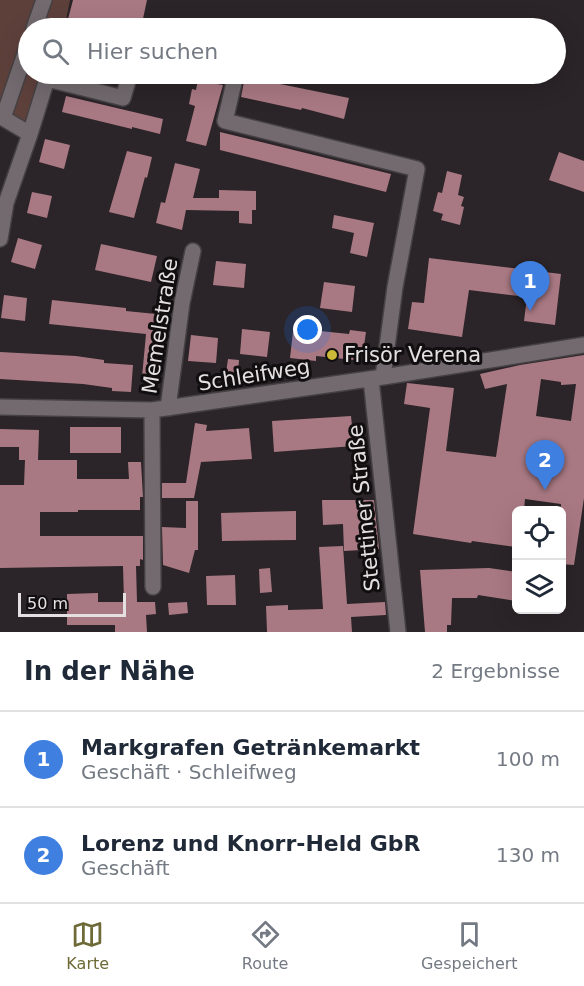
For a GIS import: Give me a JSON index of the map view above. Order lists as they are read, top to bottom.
{
  "streets": {
    "street": ["Memelstraße", "Schleifweg", "Stettiner Straße"]
  },
  "crossings": [
    ["Memelstraße", "Schleifweg"],
    ["Schleifweg", "Stettiner Straße"]
  ],
  "places": ["Frisör Verena"],
  "scale_bar": "50 m",
  "page": {
    "search": "Hier suchen",
    "pins": ["1", "2"],
    "scale": "50 m",
    "heading": ["In der Nähe", "2 Ergebnisse"],
    "list": [
      {
        "mark": "1",
        "name": "Markgrafen Getränkemarkt",
        "note": "Geschäft · Schleifweg",
        "value": "100 m"
      },
      {
        "mark": "2",
        "name": "Lorenz und Knorr-Held GbR",
        "note": "Geschäft",
        "value": "130 m"
      }
    ],
    "nav": ["Karte", "Route", "Gespeichert"]
  }
}
